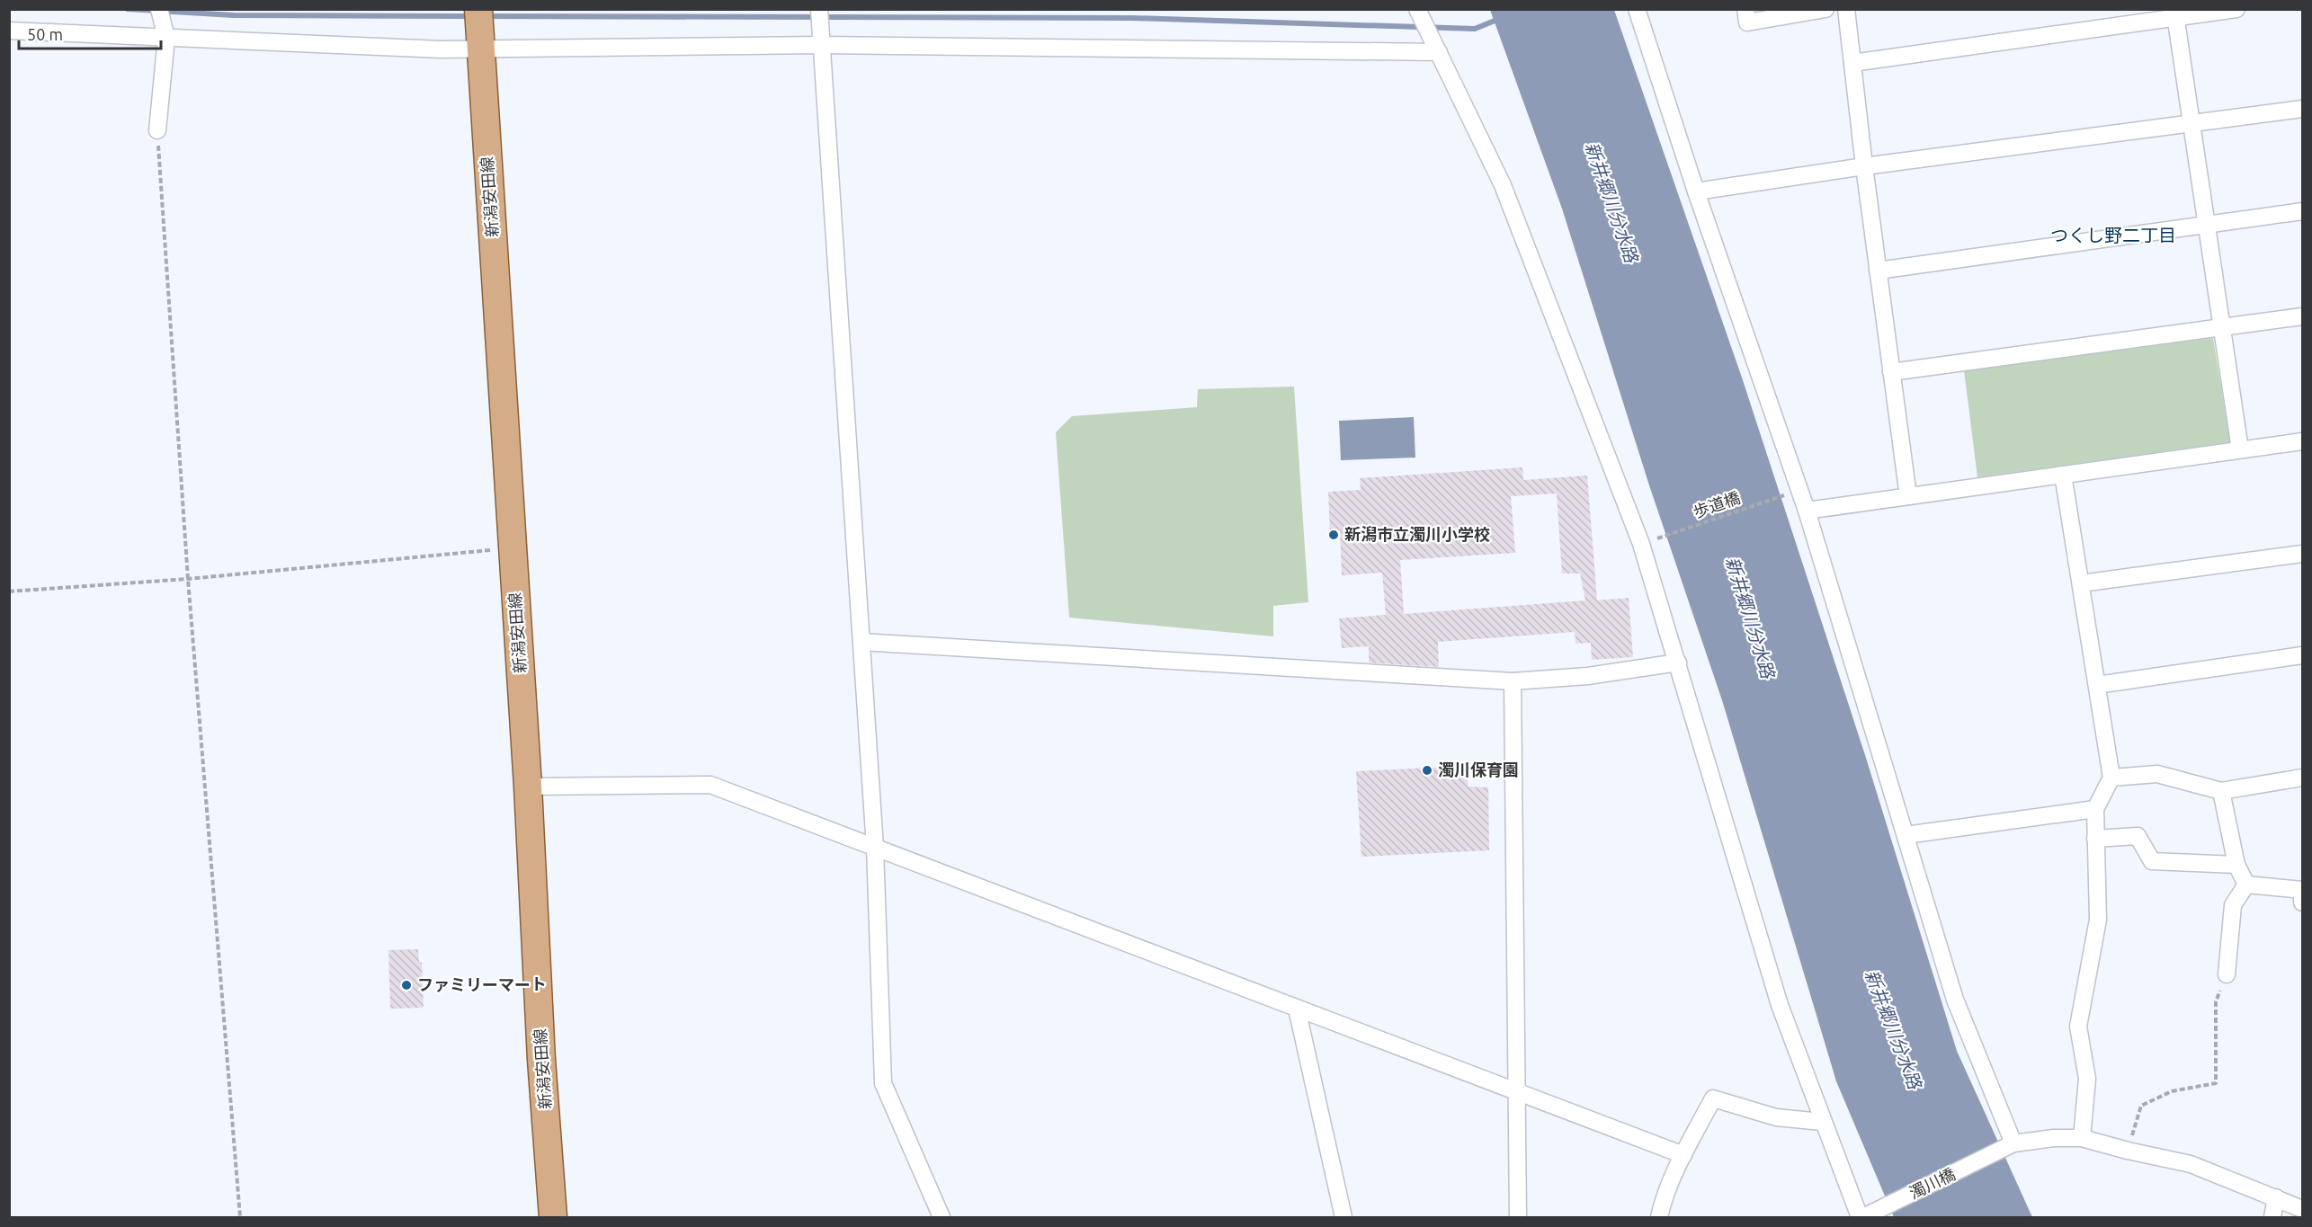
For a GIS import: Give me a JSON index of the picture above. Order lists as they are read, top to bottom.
{
  "streets": {
    "main road": ["新潟安田線"],
    "street": ["濁川橋"],
    "path": ["歩道橋"]
  },
  "districts": ["つくし野二丁目"],
  "water": ["新井郷川分水路"],
  "places": ["新潟市立濁川小学校", "濁川保育園", "ファミリーマート"],
  "scale_bar": "50 m"
}
